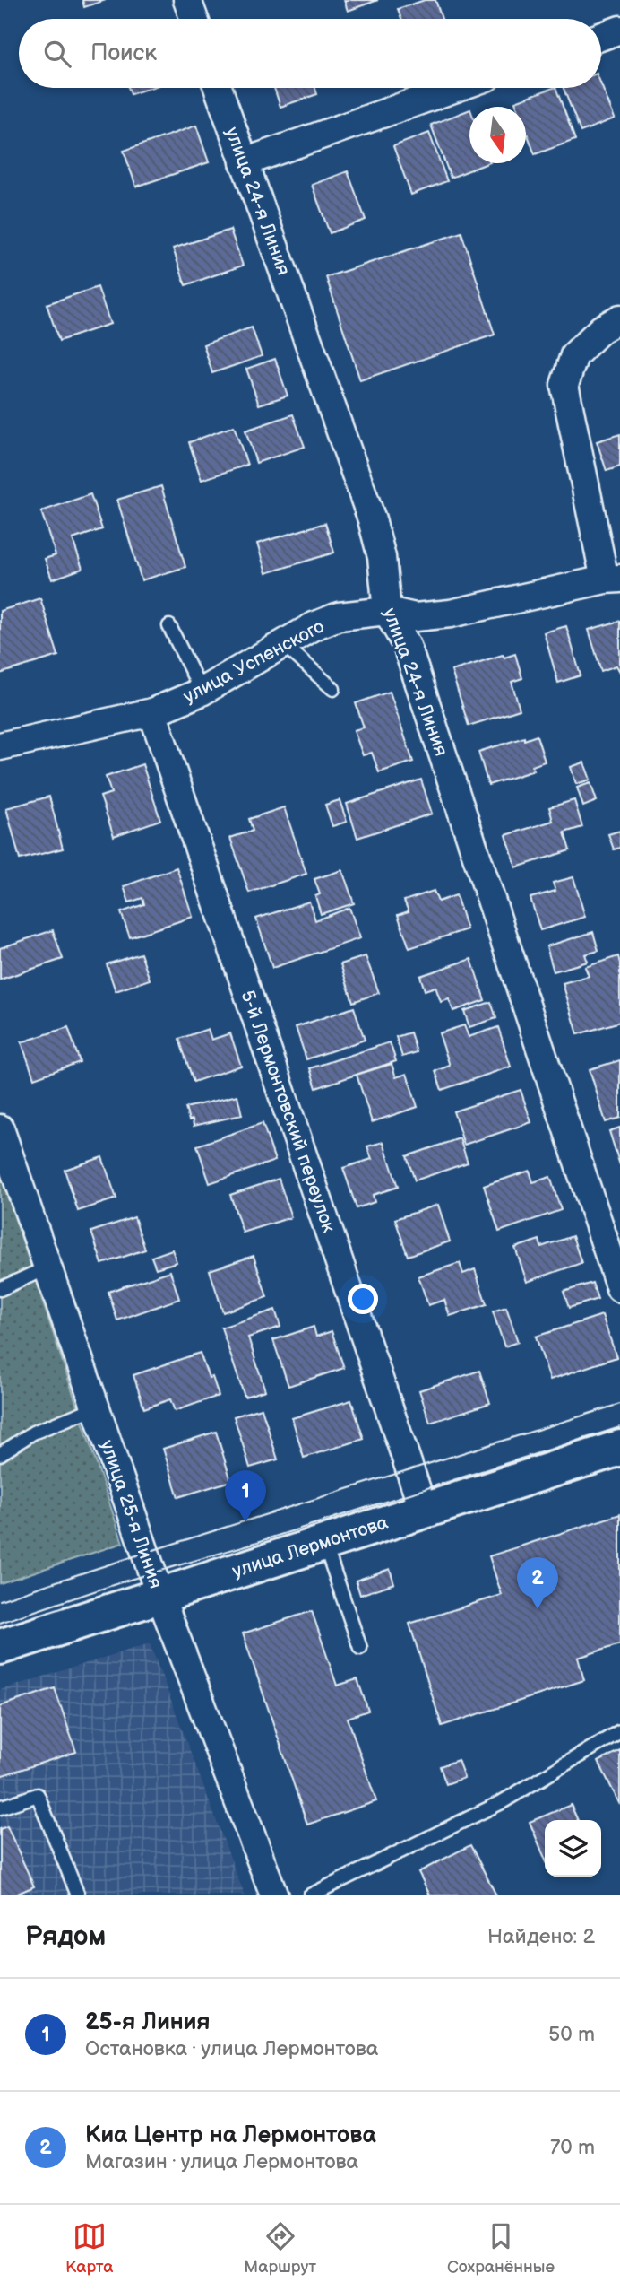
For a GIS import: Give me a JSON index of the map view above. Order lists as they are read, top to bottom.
{
  "streets": {
    "street": [
      "улица 24-я Линия",
      "улица Успенского",
      "5-й Лермонтовский переулок",
      "улица 25-я Линия",
      "улица Лермонтова"
    ]
  },
  "crossings": [
    ["улица 24-я Линия", "улица Успенского"],
    ["улица Успенского", "5-й Лермонтовский переулок"],
    ["5-й Лермонтовский переулок", "улица Лермонтова"],
    ["улица 25-я Линия", "улица Лермонтова"]
  ],
  "north": "bottom",
  "page": {
    "search": "Поиск",
    "pins": ["1", "2"],
    "heading": ["Рядом", "Найдено: 2"],
    "list": [
      {
        "mark": "1",
        "name": "25-я Линия",
        "note": "Остановка · улица Лермонтова",
        "value": "50 m"
      },
      {
        "mark": "2",
        "name": "Киа Центр на Лермонтова",
        "note": "Магазин · улица Лермонтова",
        "value": "70 m"
      }
    ],
    "nav": ["Карта", "Маршрут", "Сохранённые"]
  }
}
